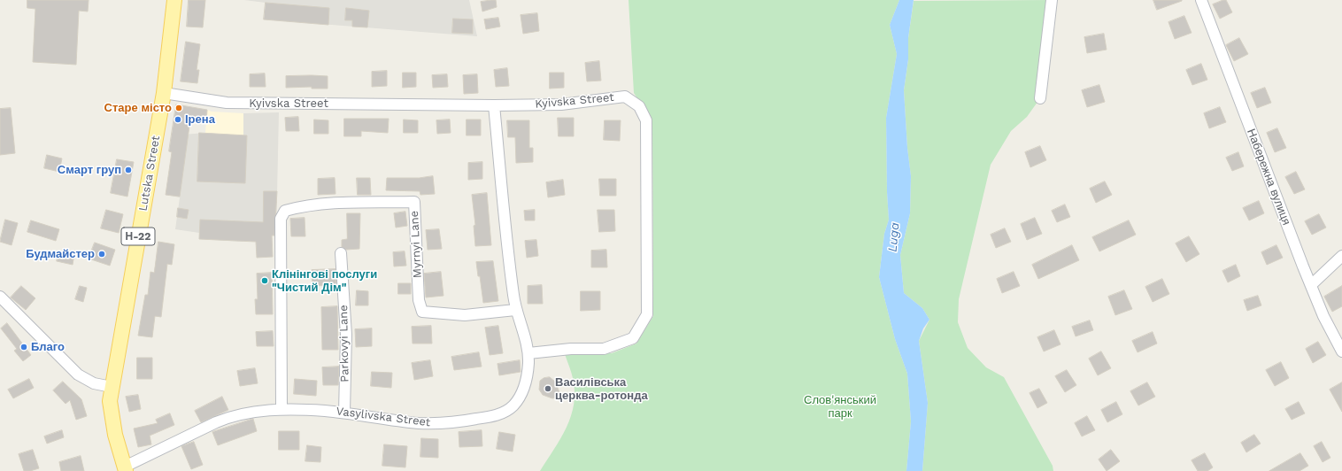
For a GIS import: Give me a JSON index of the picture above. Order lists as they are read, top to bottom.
{
  "streets": {
    "main road": ["Lutska Street", "Н-22"],
    "street": [
      "Kyivska Street",
      "Набережна вулиця",
      "Myrnyi Lane",
      "Parkovyi Lane",
      "Vasylivska Street"
    ]
  },
  "crossings": [
    ["Kyivska Street", "Lutska Street"],
    ["Kyivska Street", "Vasylivska Street"],
    ["Lutska Street", "Vasylivska Street"],
    ["Myrnyi Lane", "Vasylivska Street"],
    ["Parkovyi Lane", "Vasylivska Street"]
  ],
  "water": ["Luga"],
  "parks": ["Слов'янський парк"],
  "places": [
    "Старе місто",
    "Ірена",
    "Смарт груп",
    "Будмайстер",
    "Клінінгові послуги \"Чистий Дім\"",
    "Благо",
    "Василівська церква-ротонда"
  ]
}
